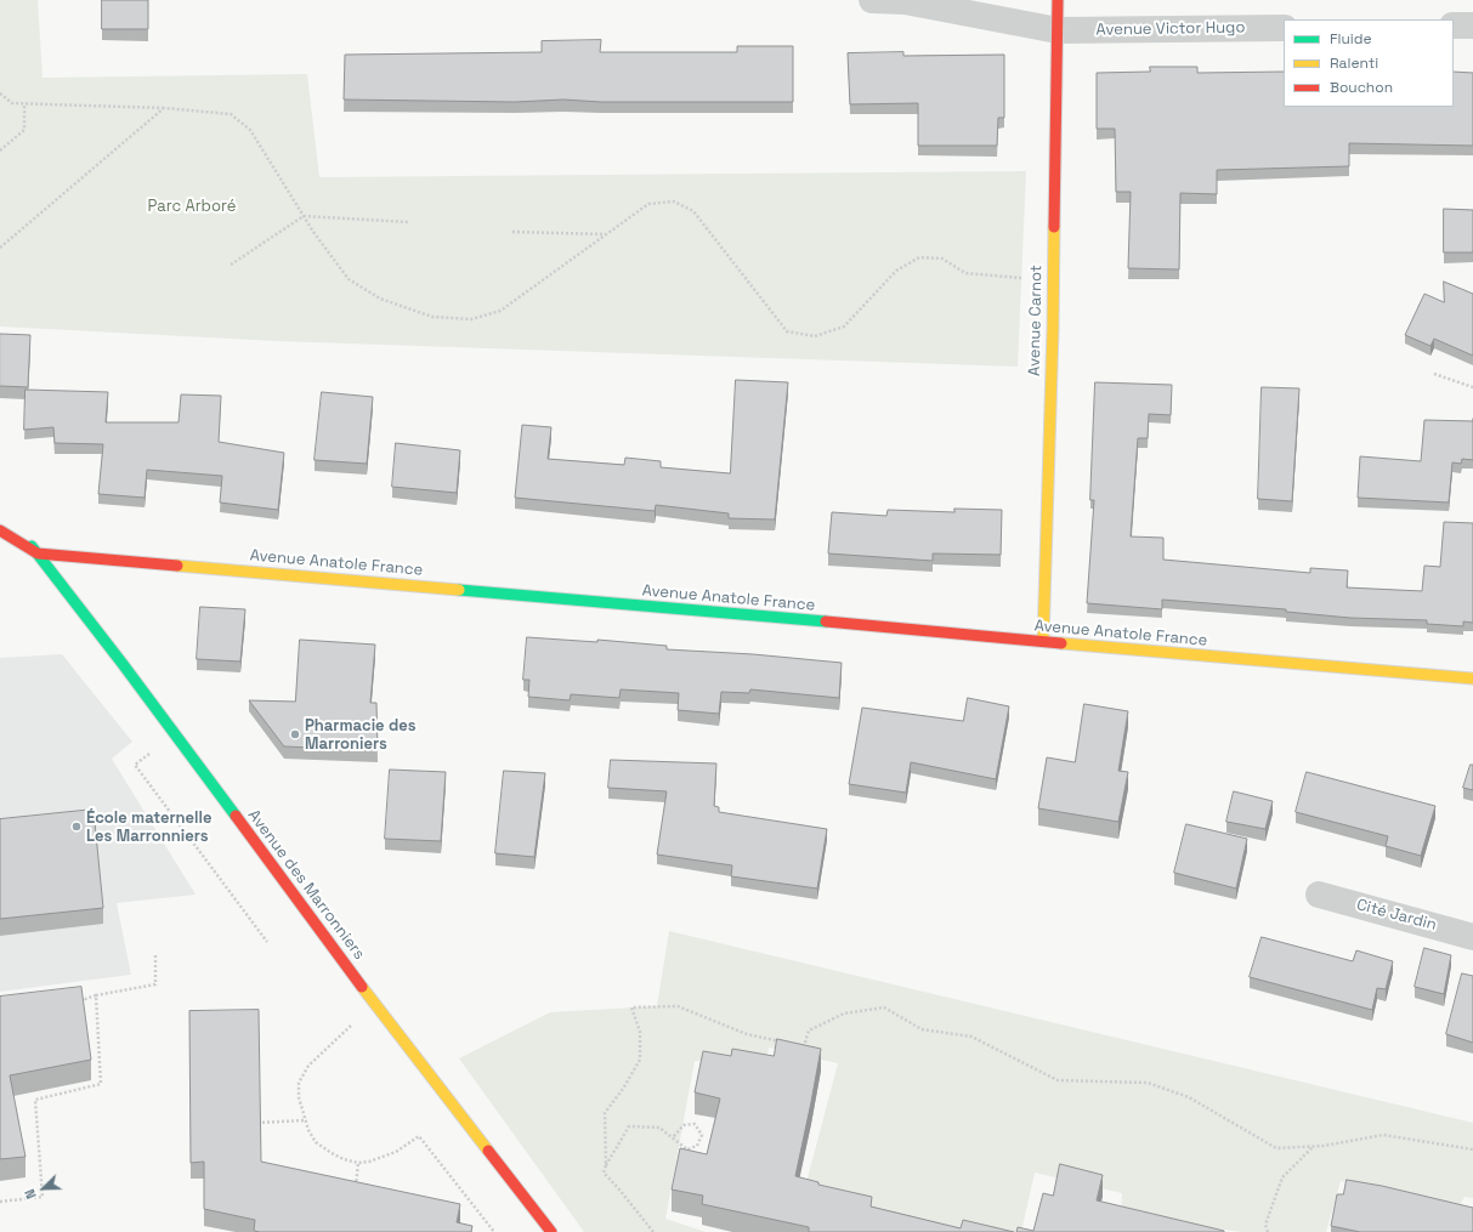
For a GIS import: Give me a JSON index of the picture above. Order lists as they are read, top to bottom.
{
  "streets": {
    "street": [
      "Avenue Victor Hugo",
      "Avenue Carnot",
      "Avenue Anatole France",
      "Avenue des Marronniers",
      "Cité Jardin"
    ]
  },
  "crossings": [
    ["Avenue Victor Hugo", "Avenue Carnot"],
    ["Avenue Carnot", "Avenue Anatole France"],
    ["Avenue Anatole France", "Avenue des Marronniers"]
  ],
  "parks": ["Parc Arboré"],
  "places": ["Pharmacie des Marroniers", "École maternelle Les Marronniers"],
  "legend": ["Fluide", "Ralenti", "Bouchon"],
  "north": "bottom left"
}
